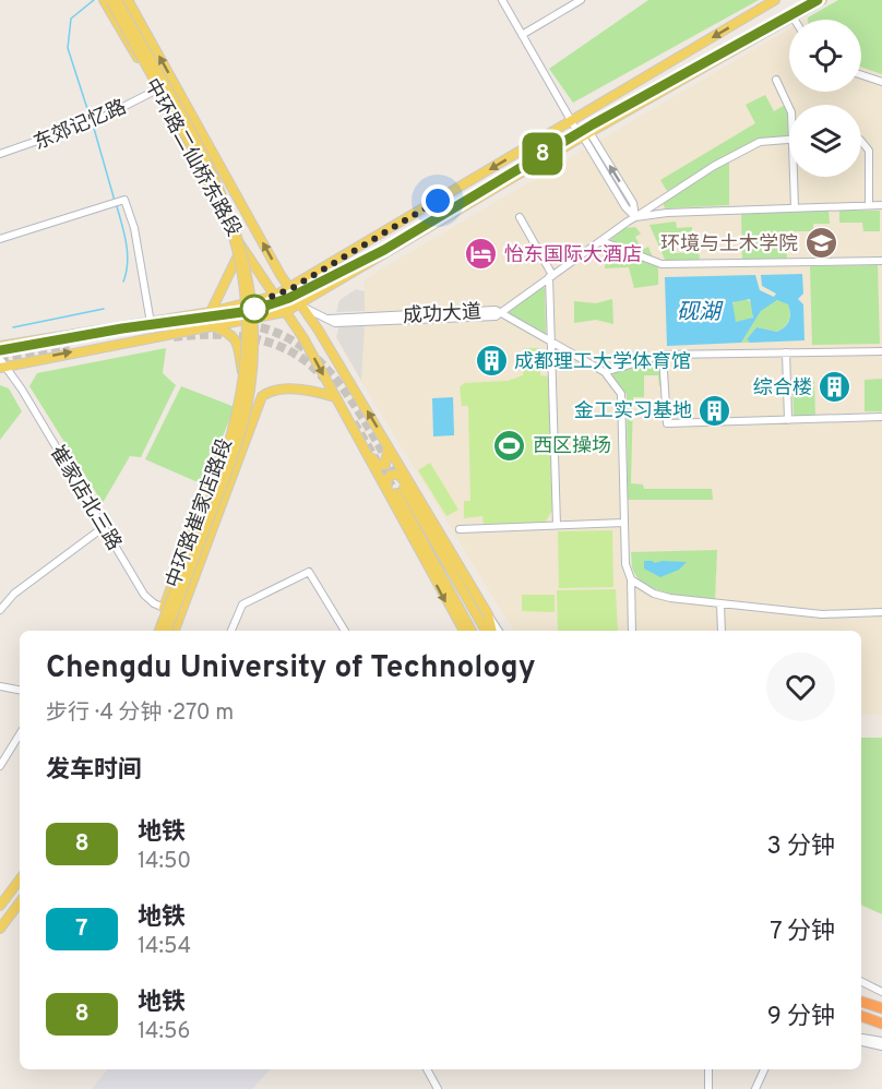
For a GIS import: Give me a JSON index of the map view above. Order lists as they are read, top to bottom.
{
  "streets": {
    "main road": ["中环路二仙桥东路段", "中环路崔家店路段"],
    "street": ["东郊记忆路", "成功大道", "崔家店北三路"]
  },
  "crossings": [
    ["东郊记忆路", "中环路二仙桥东路段"],
    ["中环路二仙桥东路段", "成功大道"],
    ["中环路二仙桥东路段", "中环路崔家店路段"],
    ["崔家店北三路", "中环路崔家店路段"]
  ],
  "water": ["砚湖"],
  "places": {
    "school or university": ["环境与土木学院"],
    "hotel": ["怡东国际大酒店"],
    "building": ["成都理工大学体育馆", "综合楼", "金工实习基地"],
    "sports": ["西区操场"]
  },
  "lines": ["metro line 8"],
  "page": {
    "on_map": "8",
    "heading": [
      ["Chengdu University of Technology", "步行 · 4 分钟 · 270 m"],
      "发车时间"
    ],
    "list": [
      {
        "mark": "8",
        "name": "地铁",
        "note": "14:50",
        "value": "3 分钟"
      },
      {
        "mark": "7",
        "name": "地铁",
        "note": "14:54",
        "value": "7 分钟"
      },
      {
        "mark": "8",
        "name": "地铁",
        "note": "14:56",
        "value": "9 分钟"
      }
    ]
  }
}
